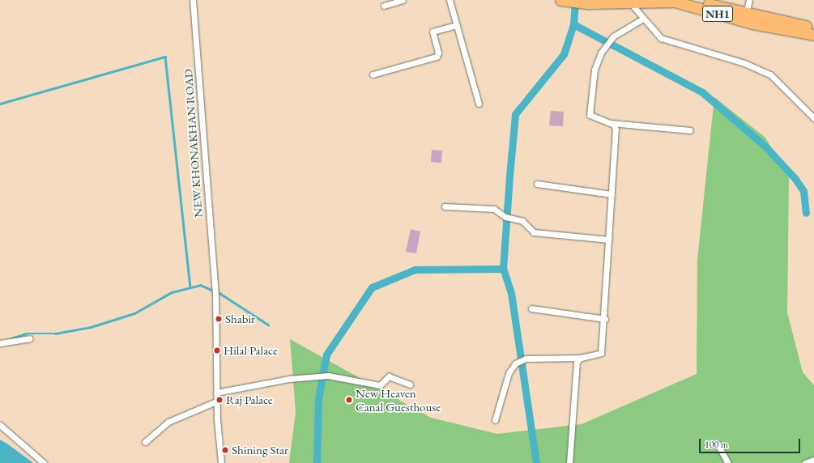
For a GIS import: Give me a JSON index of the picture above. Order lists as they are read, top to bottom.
{
  "streets": {
    "highway": ["NH1"],
    "street": ["NEW KHONAKHAN ROAD"]
  },
  "places": [
    "Shabir",
    "Hilal Palace",
    "Raj Palace",
    "New Heaven Canal Guesthouse",
    "Shining Star"
  ],
  "scale_bar": "100 m"
}
